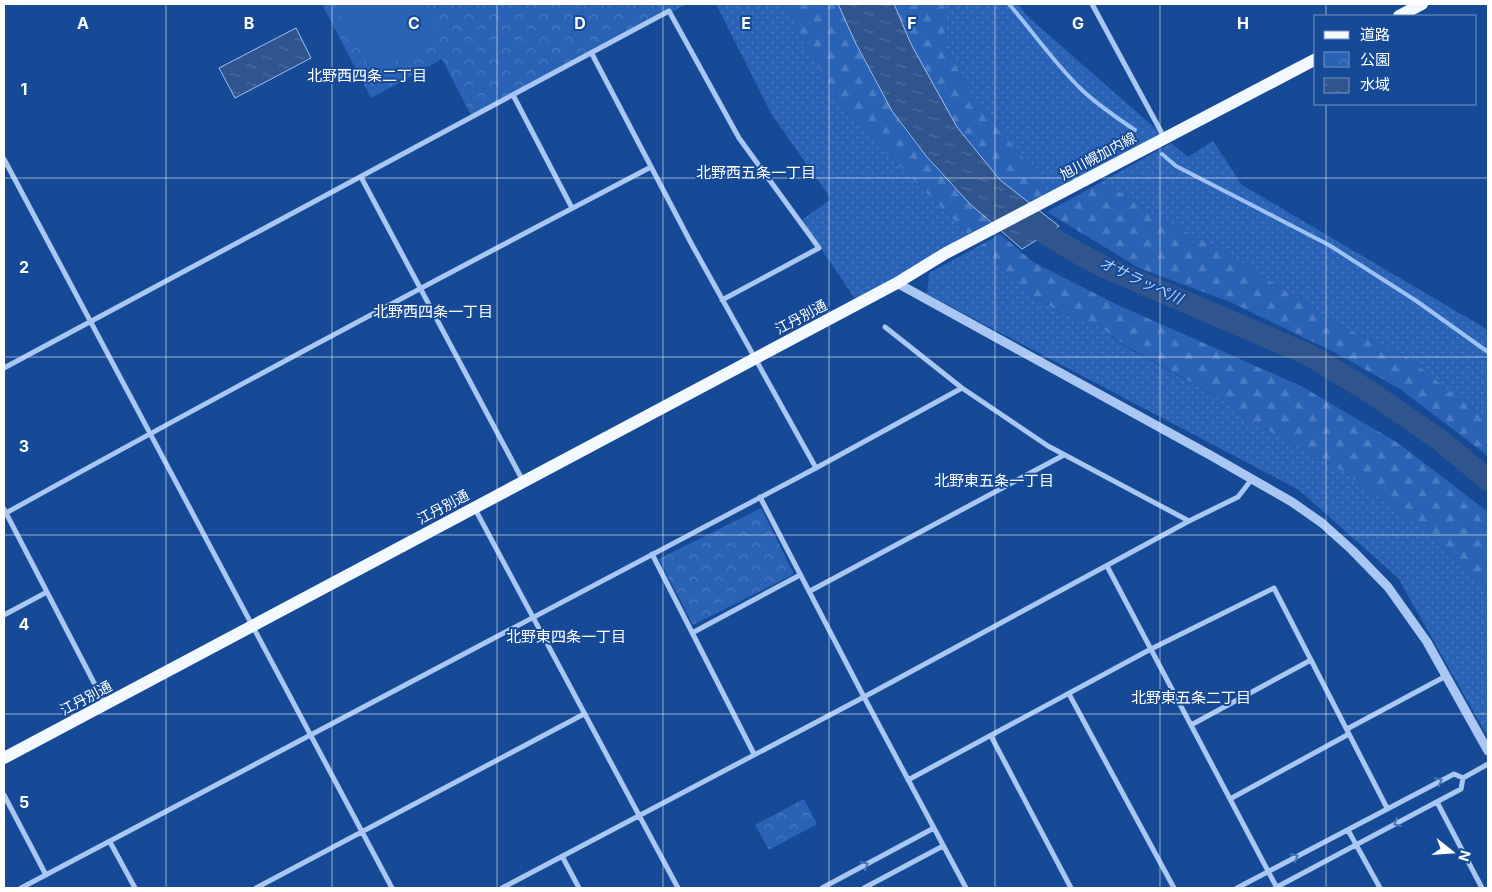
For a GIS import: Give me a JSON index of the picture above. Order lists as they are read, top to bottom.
{
  "streets": {
    "main road": ["旭川幌加内線", "江丹別通"]
  },
  "crossings": [
    ["旭川幌加内線", "江丹別通"]
  ],
  "districts": [
    "北野西四条二丁目",
    "北野西五条一丁目",
    "北野西四条一丁目",
    "北野東五条一丁目",
    "北野東四条一丁目",
    "北野東五条二丁目"
  ],
  "water": ["オサラッペ川"],
  "legend": ["道路", "公園", "水域"],
  "north": "right",
  "grid": {
    "columns": [
      "A",
      "B",
      "C",
      "D",
      "E",
      "F",
      "G",
      "H"
    ],
    "rows": [
      "1",
      "2",
      "3",
      "4",
      "5"
    ]
  }
}
